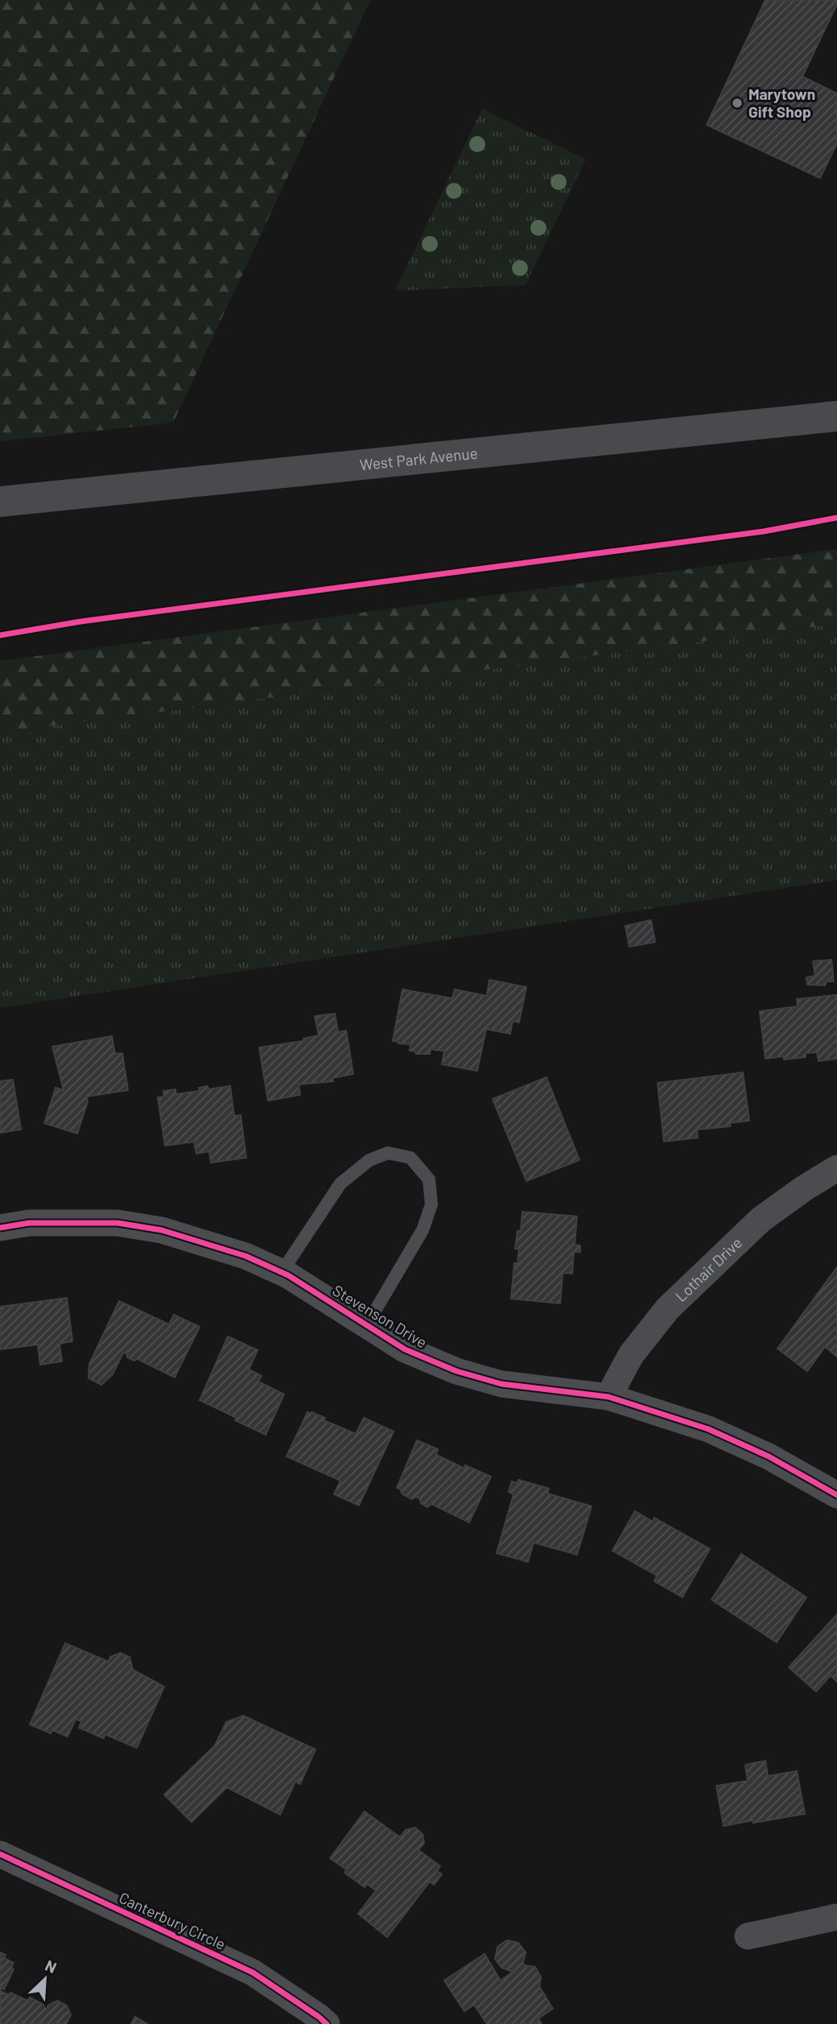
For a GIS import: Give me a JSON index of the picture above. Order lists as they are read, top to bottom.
{
  "streets": {
    "main road": ["West Park Avenue"],
    "street": ["Lothair Drive", "Stevenson Drive", "Canterbury Circle"]
  },
  "crossings": [
    ["Lothair Drive", "Stevenson Drive"]
  ],
  "places": ["Marytown Gift Shop"],
  "north": "top right"
}
